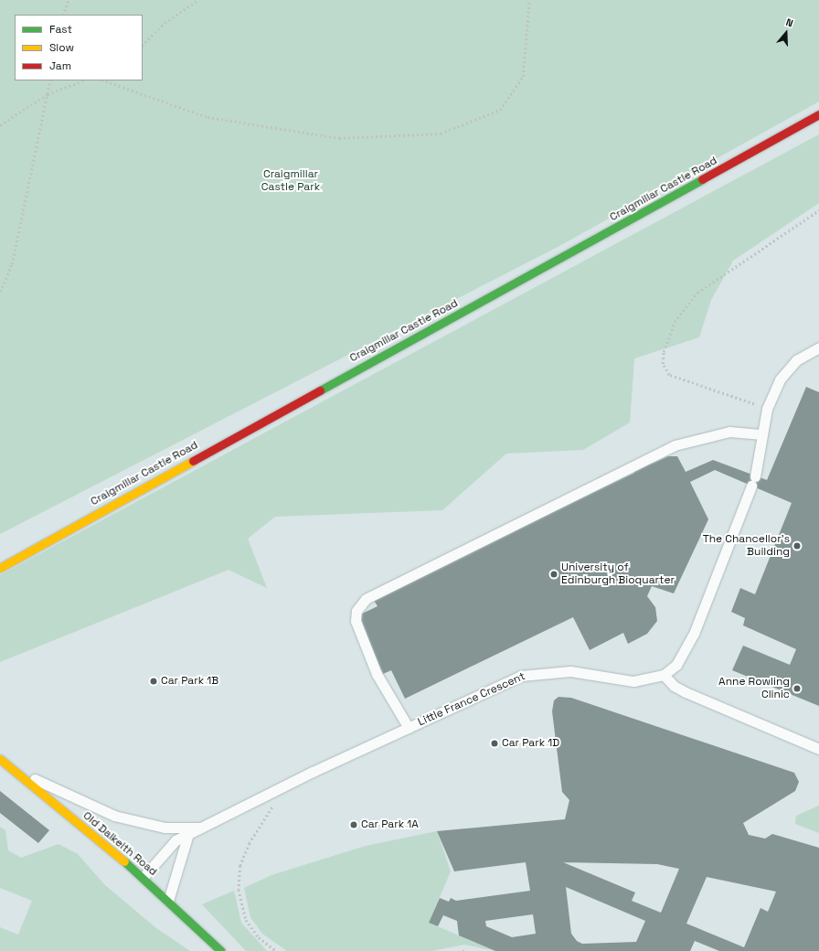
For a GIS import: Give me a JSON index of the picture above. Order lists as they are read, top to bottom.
{
  "streets": {
    "street": ["Craigmillar Castle Road", "Old Dalkeith Road"],
    "lane": ["Little France Crescent"]
  },
  "crossings": [
    ["Little France Crescent", "Old Dalkeith Road"]
  ],
  "parks": ["Craigmillar Castle Park"],
  "places": [
    "The Chancellor's Building",
    "University of Edinburgh Bioquarter",
    "Car Park 1B",
    "Anne Rowling Clinic",
    "Car Park 1D",
    "Car Park 1A"
  ],
  "legend": ["Fast", "Slow", "Jam"],
  "north": "top"
}
